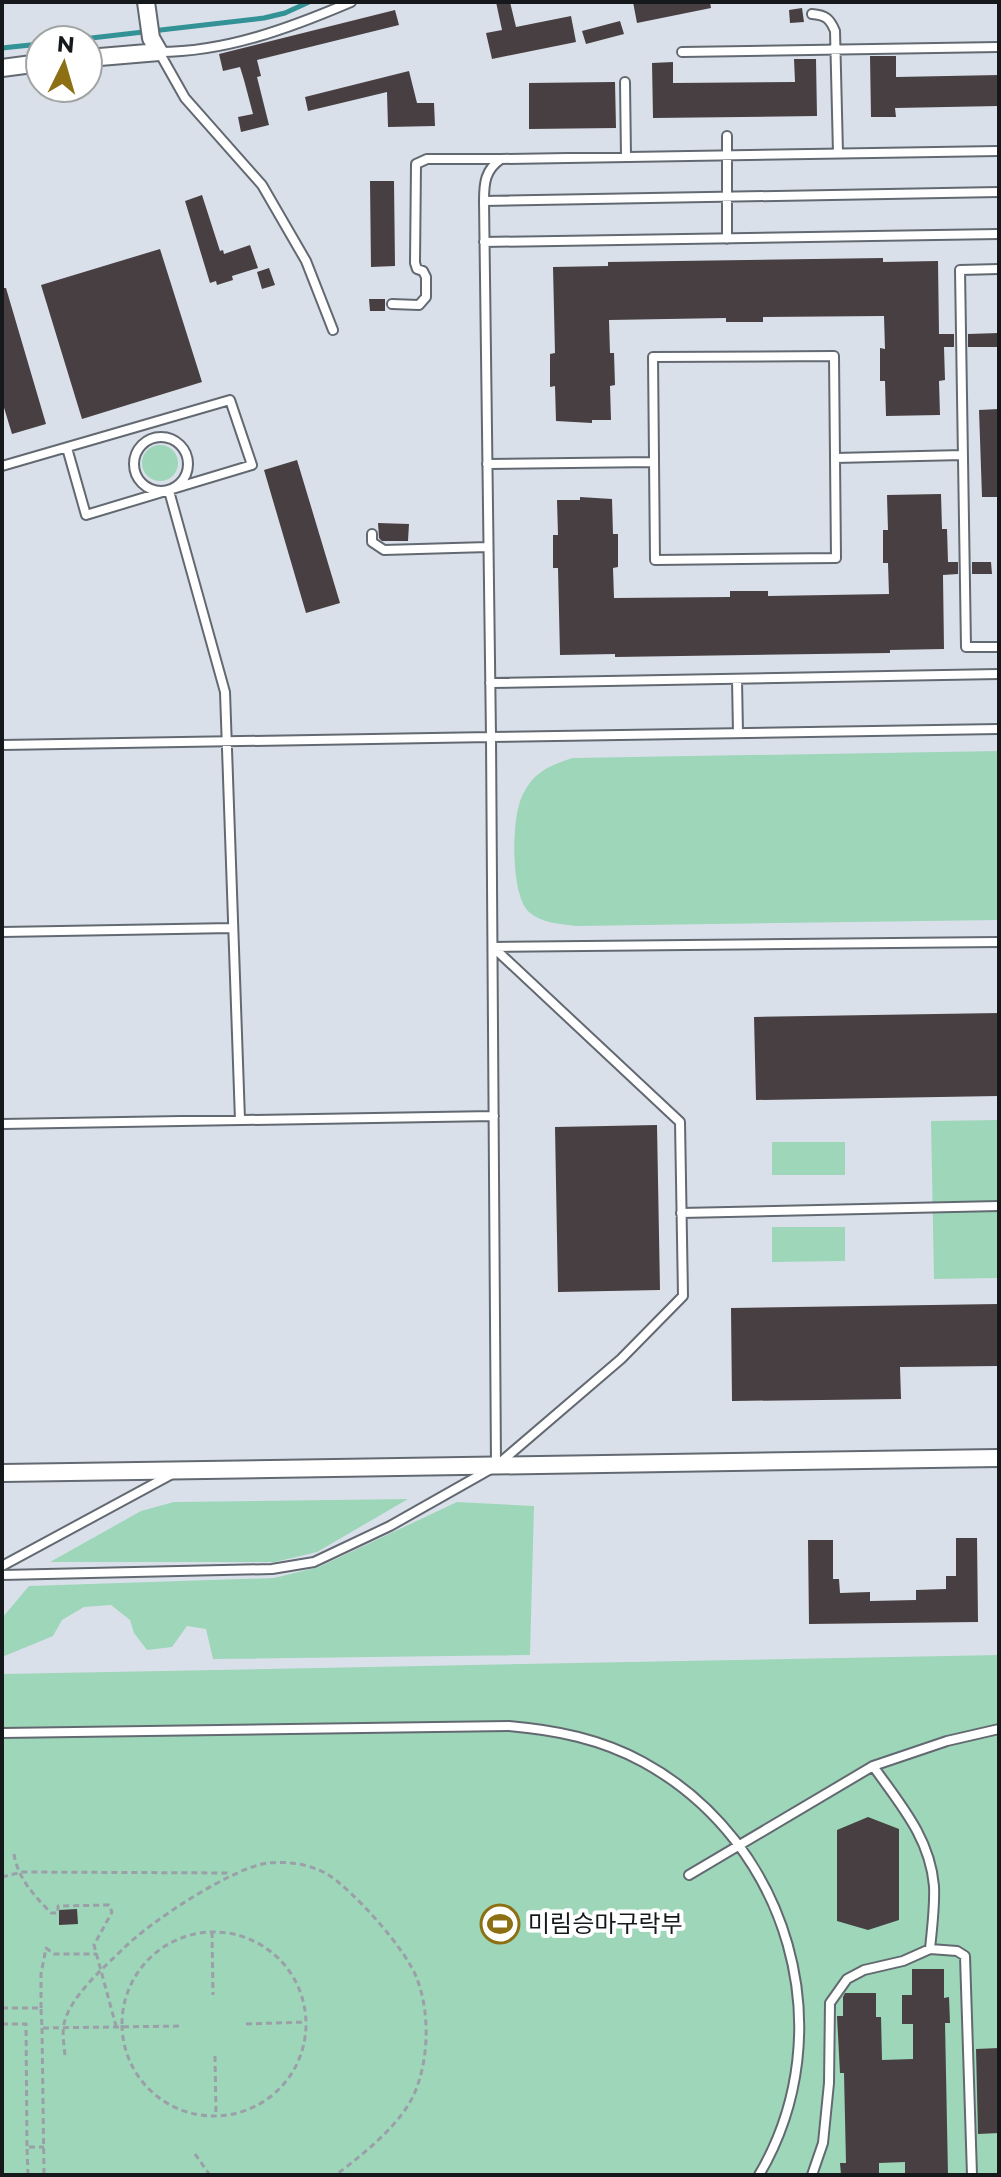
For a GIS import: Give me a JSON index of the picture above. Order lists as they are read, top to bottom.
{
  "places": {
    "sports": ["미림승마구락부"]
  },
  "north": "top"
}
